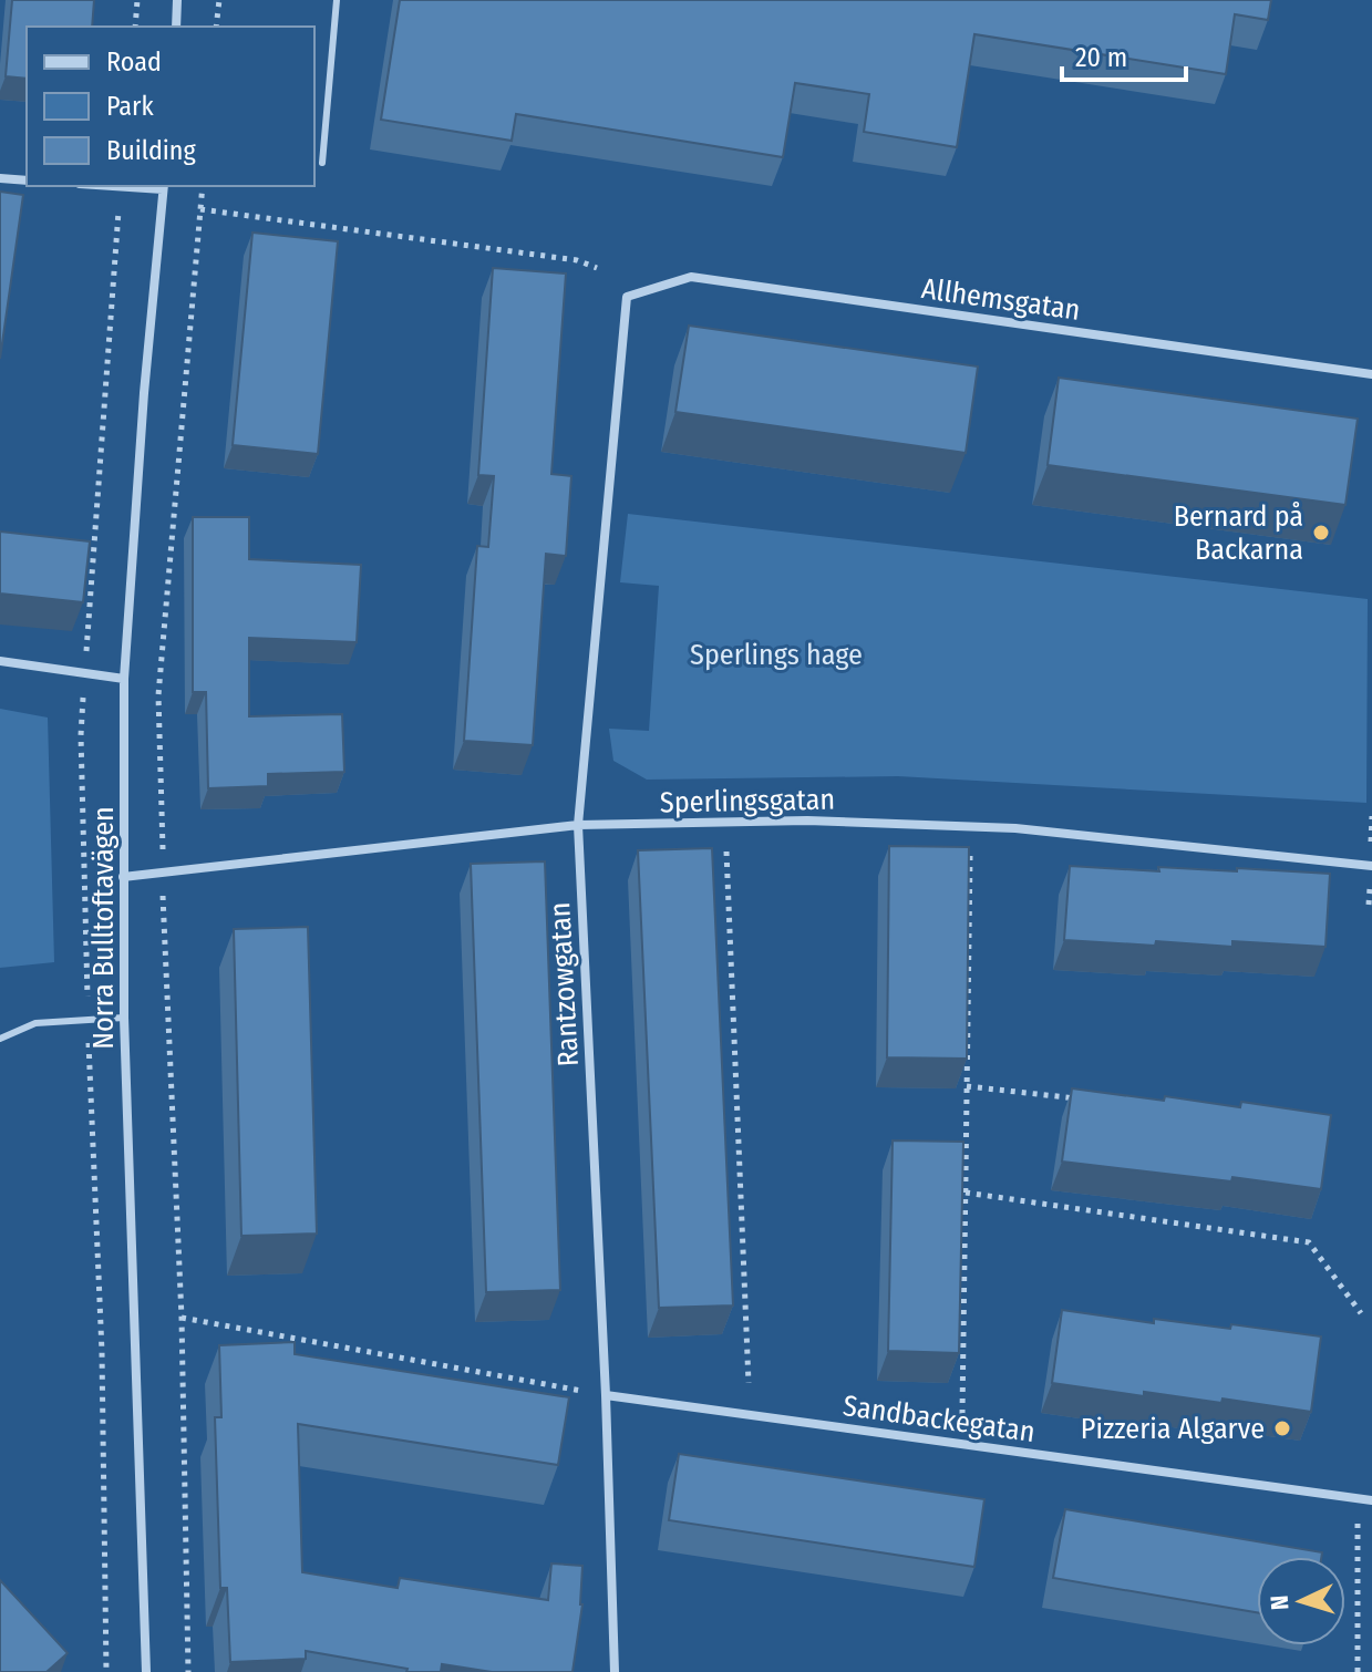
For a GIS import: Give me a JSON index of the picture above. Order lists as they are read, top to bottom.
{
  "streets": {
    "street": [
      "Allhemsgatan",
      "Sperlingsgatan",
      "Norra Bulltoftavägen",
      "Rantzowgatan",
      "Sandbackegatan"
    ]
  },
  "crossings": [
    ["Allhemsgatan", "Rantzowgatan"],
    ["Sperlingsgatan", "Norra Bulltoftavägen"],
    ["Sperlingsgatan", "Rantzowgatan"],
    ["Rantzowgatan", "Sandbackegatan"]
  ],
  "parks": ["Sperlings hage"],
  "places": ["Bernard på Backarna", "Pizzeria Algarve"],
  "legend": ["Road", "Park", "Building"],
  "scale_bar": "20 m",
  "north": "left"
}
